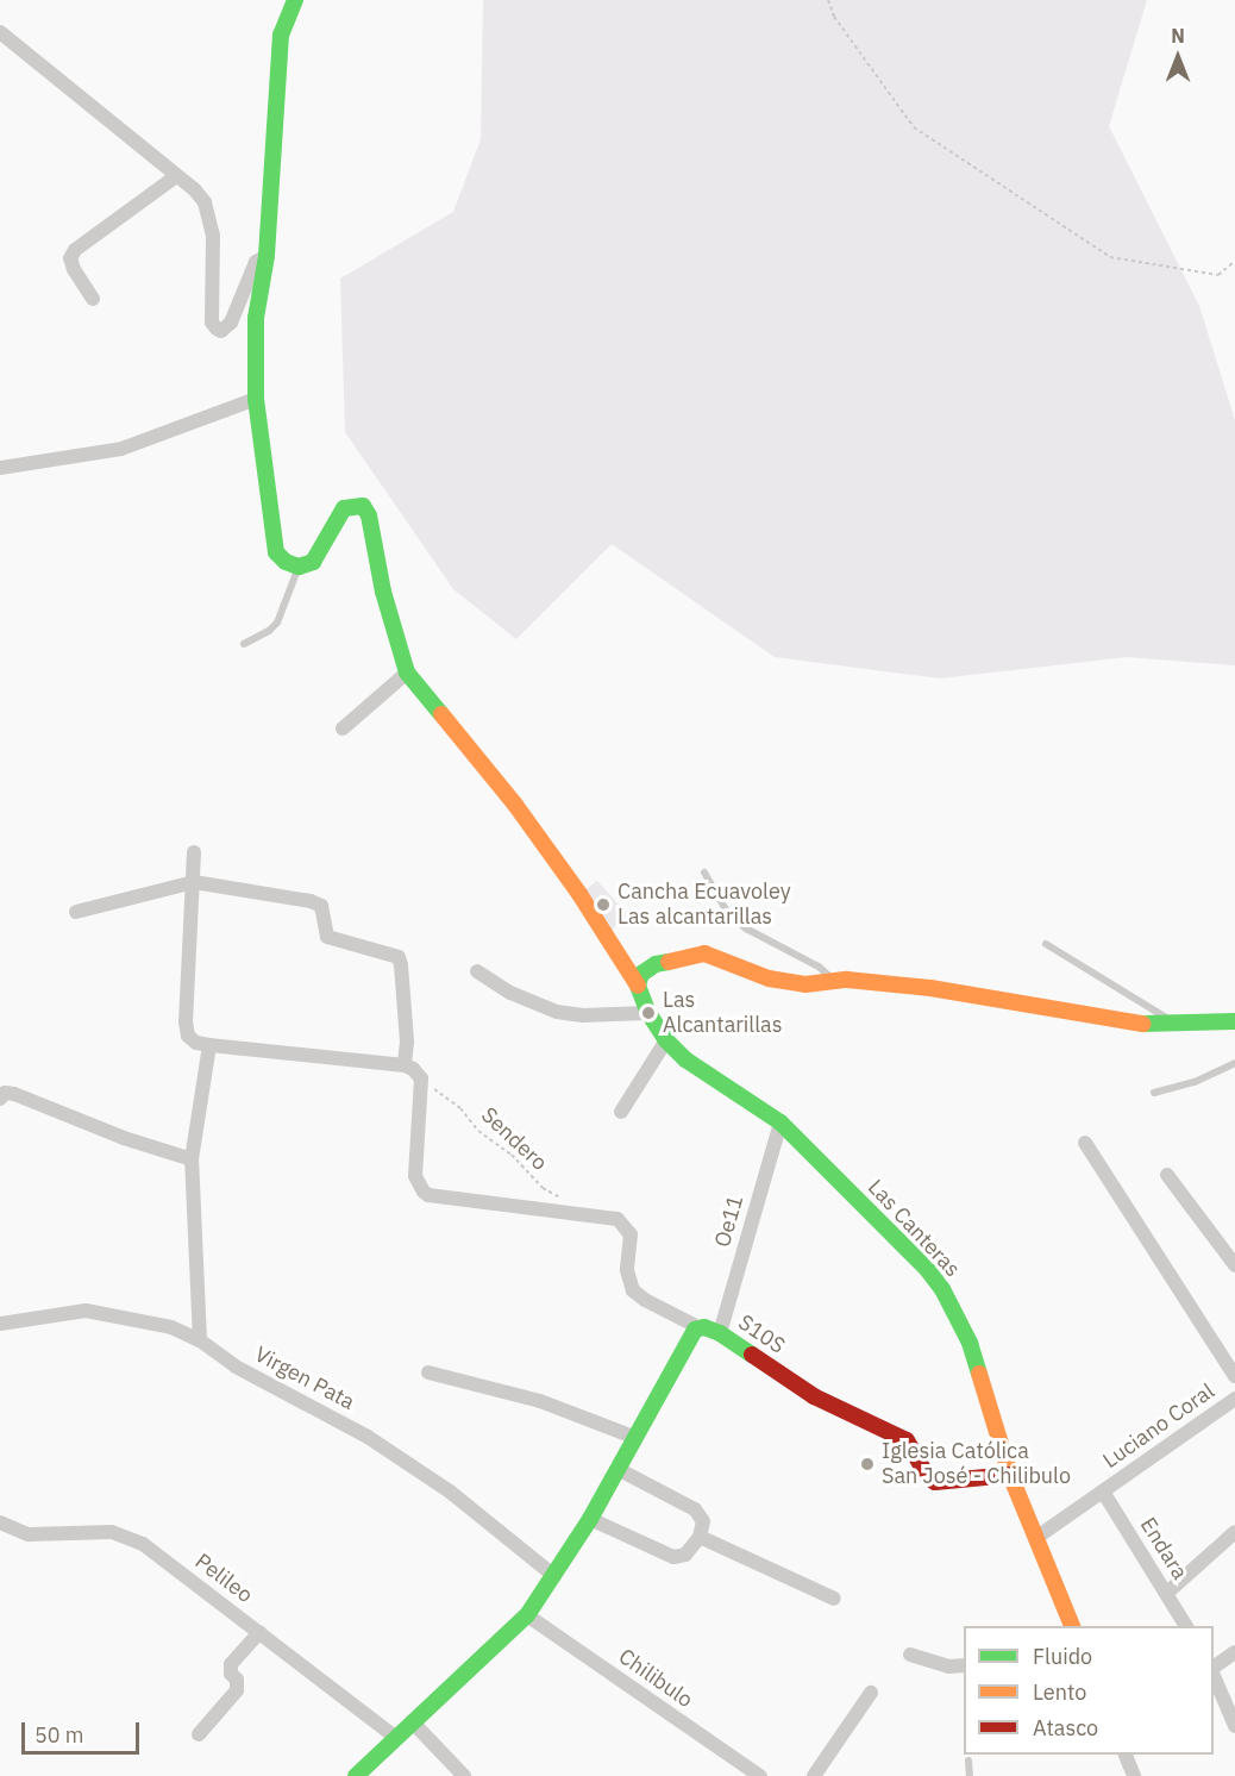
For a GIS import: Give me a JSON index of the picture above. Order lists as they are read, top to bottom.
{
  "streets": {
    "street": [
      "Oe11",
      "Las Canteras",
      "S10S",
      "Virgen Pata",
      "Luciano Coral",
      "Endara",
      "Pelileo",
      "Chilibulo"
    ],
    "path": ["Sendero"]
  },
  "crossings": [
    ["Oe11", "Las Canteras"],
    ["Oe11", "S10S"],
    ["Las Canteras", "S10S"],
    ["Las Canteras", "Luciano Coral"],
    ["Luciano Coral", "Endara"]
  ],
  "places": ["Cancha Ecuavoley Las alcantarillas", "Las Alcantarillas", "Iglesia Católica San José - Chilibulo"],
  "legend": ["Fluido", "Lento", "Atasco"],
  "scale_bar": "50 m",
  "north": "top"
}
